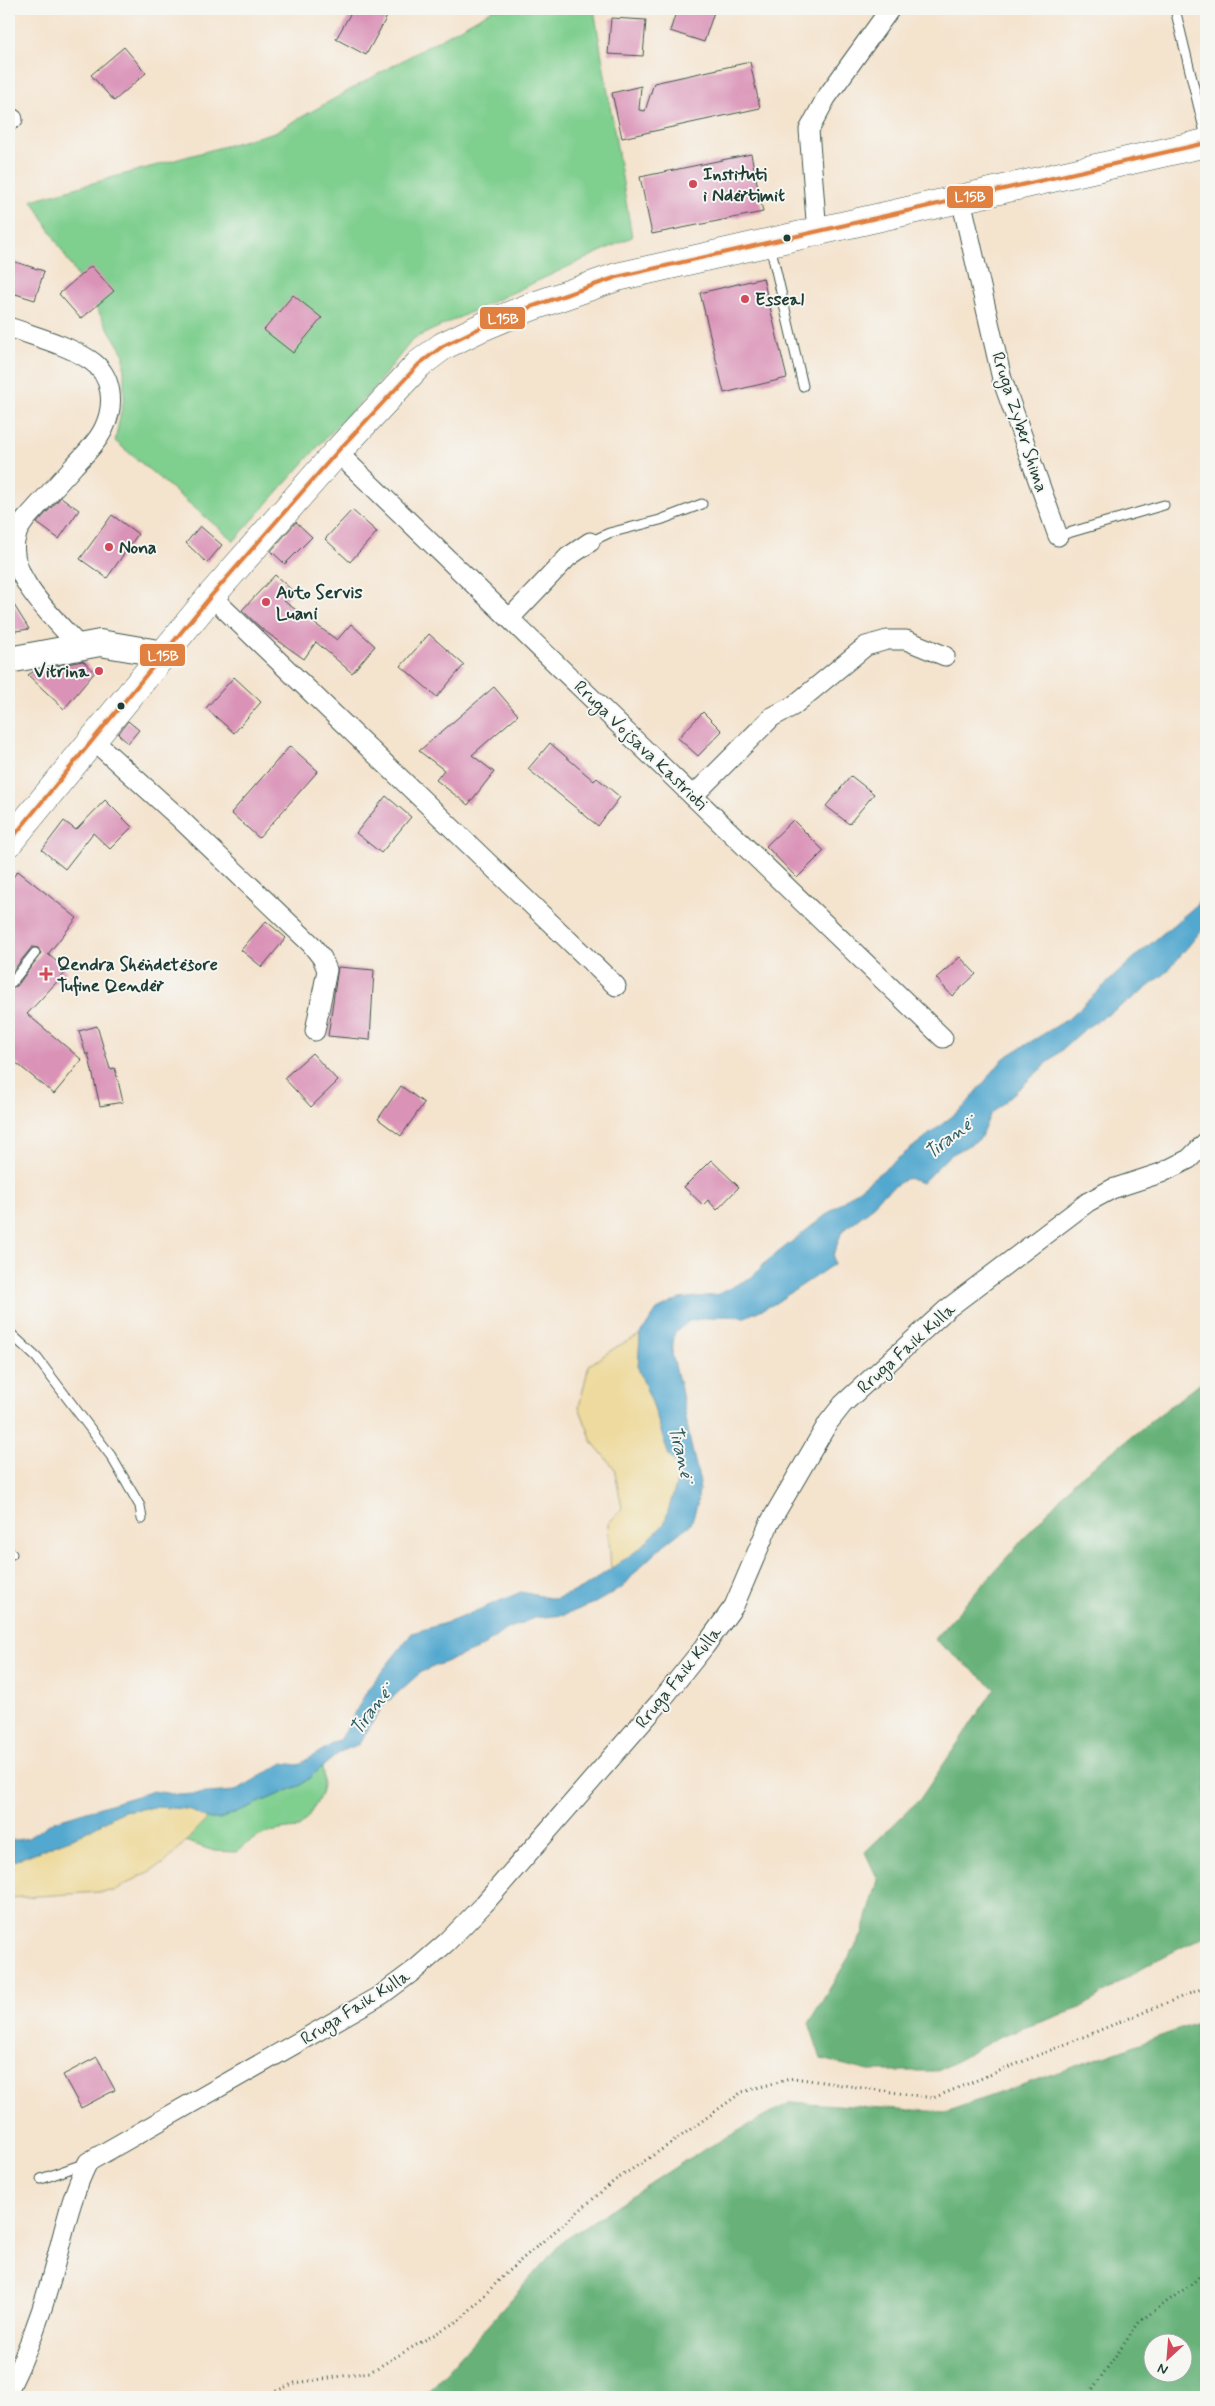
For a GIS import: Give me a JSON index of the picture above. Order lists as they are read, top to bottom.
{
  "streets": {
    "street": ["Rruga Zyber Shima", "Rruga Vojsava Kastrioti", "Rruga Faik Kulla"]
  },
  "water": ["Tiranë"],
  "places": {
    "other": [
      "Instituti i Ndërtimit",
      "Esseal",
      "Nona",
      "Auto Servis Luani",
      "Vitrina"
    ],
    "health": ["Qendra Shëndetësore Tufine Qendër"]
  },
  "lines": ["transit line L15B"],
  "north": "bottom left"
}
